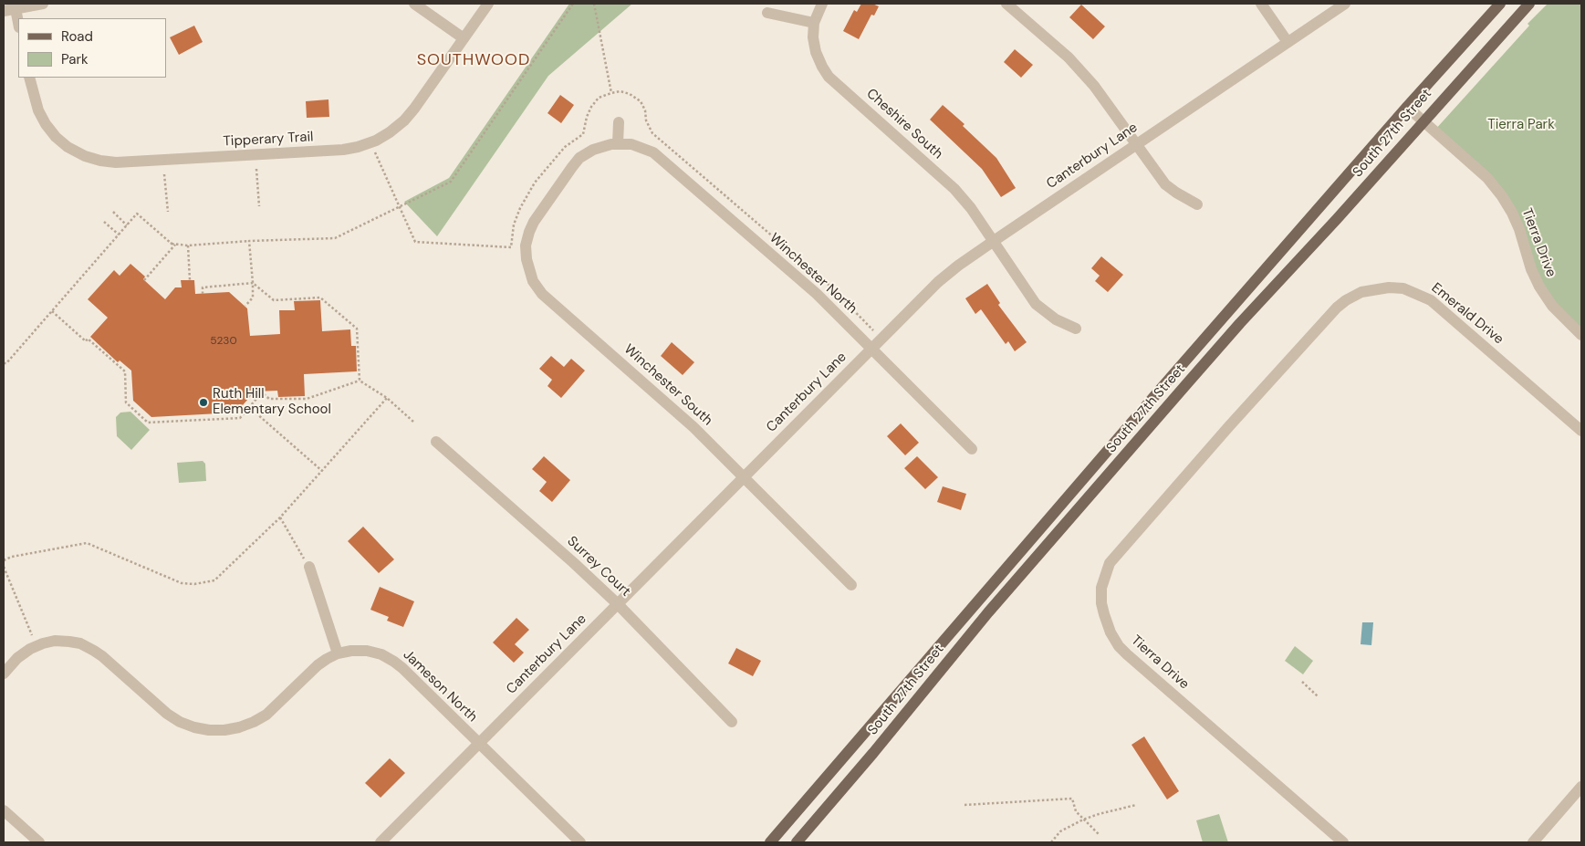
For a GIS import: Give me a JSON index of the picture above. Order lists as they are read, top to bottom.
{
  "streets": {
    "main road": ["South 27th Street"],
    "street": [
      "Cheshire South",
      "Tipperary Trail",
      "Canterbury Lane",
      "Tierra Drive",
      "Winchester North",
      "Emerald Drive",
      "Winchester South",
      "Surrey Court",
      "Jameson North"
    ]
  },
  "crossings": [
    ["Cheshire South", "Canterbury Lane"],
    ["South 27th Street", "Tierra Drive"],
    ["Canterbury Lane", "Winchester North"],
    ["Canterbury Lane", "Winchester South"],
    ["Canterbury Lane", "Surrey Court"],
    ["Canterbury Lane", "Jameson North"],
    ["Tierra Drive", "Emerald Drive"],
    ["Winchester North", "Winchester South"]
  ],
  "districts": ["SOUTHWOOD"],
  "parks": ["Tierra Park"],
  "places": ["Ruth Hill Elementary School"],
  "house_numbers": ["5230"],
  "legend": ["Road", "Park"]
}
